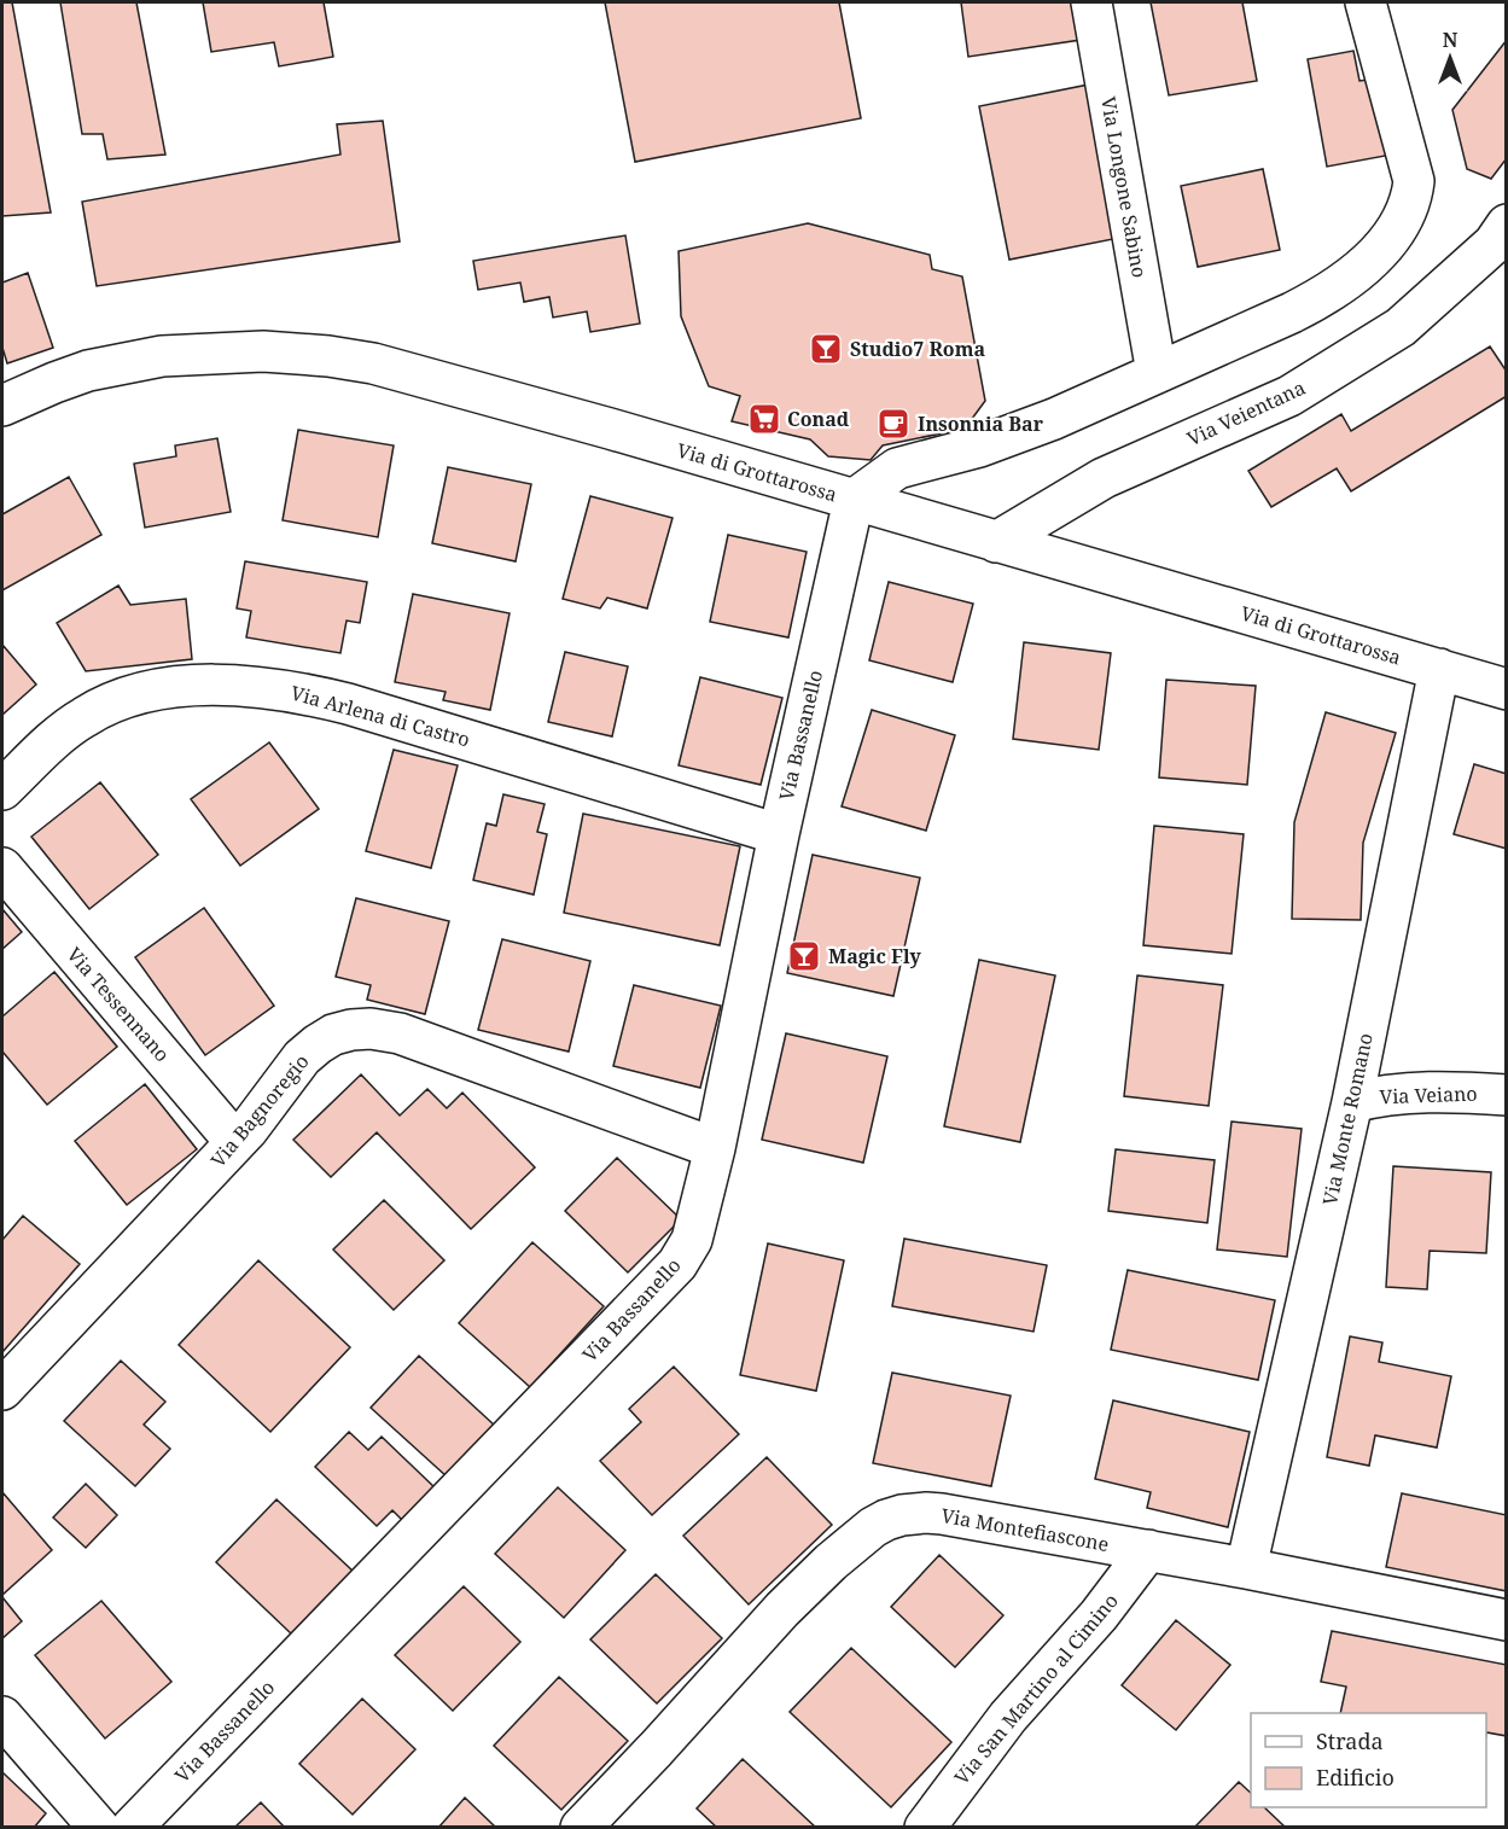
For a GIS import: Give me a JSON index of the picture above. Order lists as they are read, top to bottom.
{
  "streets": {
    "street": [
      "Via Longone Sabino",
      "Via Veientana",
      "Via di Grottarossa",
      "Via Arlena di Castro",
      "Via Bassanello",
      "Via Tessennano",
      "Via Veiano",
      "Via Bagnoregio",
      "Via Monte Romano",
      "Via Montefiascone",
      "Via San Martino al Cimino"
    ]
  },
  "crossings": [
    ["Via Veientana", "Via di Grottarossa"],
    ["Via di Grottarossa", "Via Bassanello"],
    ["Via di Grottarossa", "Via Monte Romano"],
    ["Via Arlena di Castro", "Via Bassanello"],
    ["Via Bassanello", "Via Bagnoregio"],
    ["Via Tessennano", "Via Bagnoregio"],
    ["Via Veiano", "Via Monte Romano"],
    ["Via Monte Romano", "Via Montefiascone"],
    ["Via Montefiascone", "Via San Martino al Cimino"]
  ],
  "places": {
    "bar": ["Studio7 Roma", "Magic Fly"],
    "supermarket": ["Conad"],
    "cafe": ["Insonnia Bar"]
  },
  "legend": ["Strada", "Edificio"],
  "north": "top"
}
